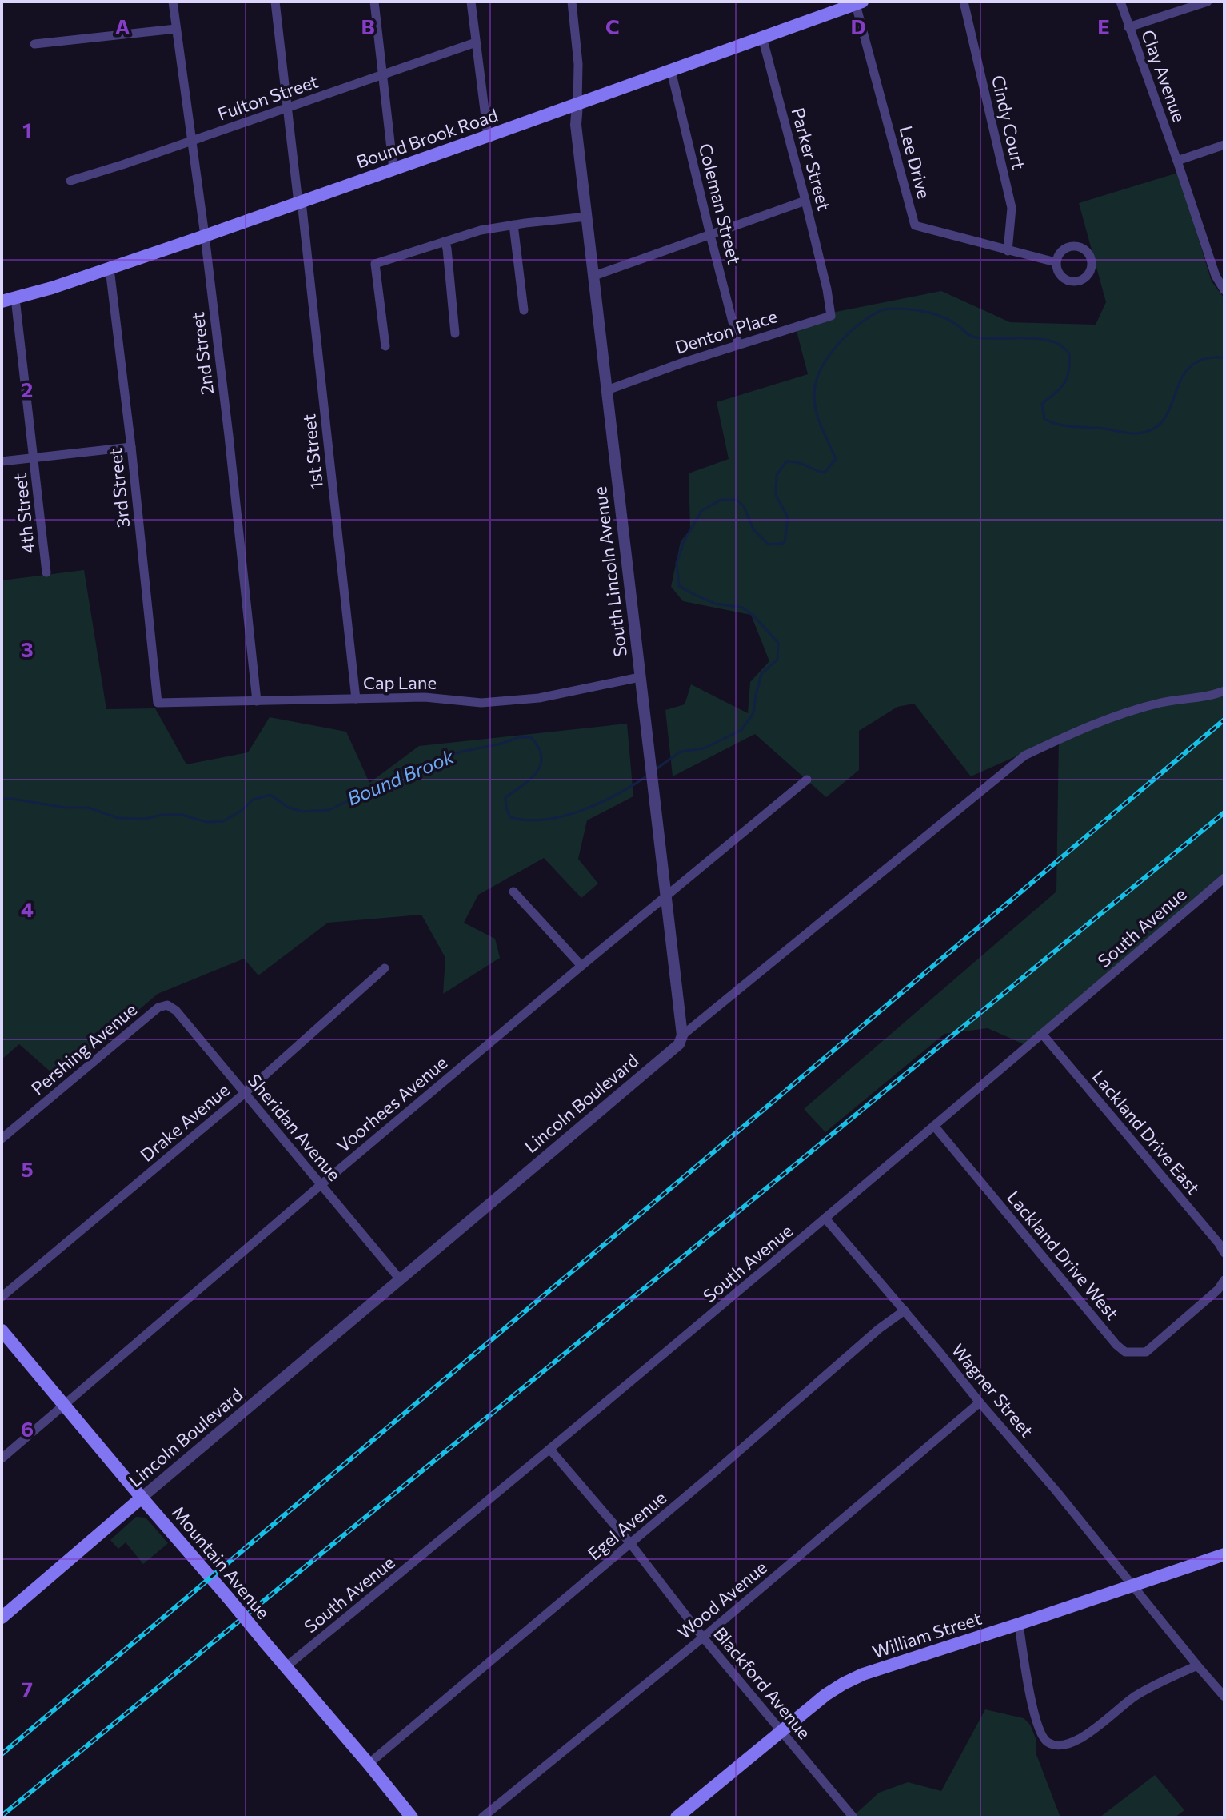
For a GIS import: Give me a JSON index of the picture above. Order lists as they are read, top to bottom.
{
  "streets": {
    "main road": [
      "Bound Brook Road",
      "Lincoln Boulevard",
      "Mountain Avenue",
      "William Street"
    ],
    "street": [
      "Clay Avenue",
      "Fulton Street",
      "Cindy Court",
      "Parker Street",
      "Lee Drive",
      "Coleman Street",
      "Denton Place",
      "2nd Street",
      "1st Street",
      "3rd Street",
      "4th Street",
      "South Lincoln Avenue",
      "Cap Lane",
      "South Avenue",
      "Pershing Avenue",
      "Voorhees Avenue",
      "Drake Avenue",
      "Sheridan Avenue",
      "Lackland Drive East",
      "Lackland Drive West",
      "Wagner Street",
      "Egel Avenue",
      "Wood Avenue",
      "Blackford Avenue"
    ]
  },
  "crossings": [
    ["Fulton Street", "2nd Street"],
    ["Fulton Street", "1st Street"],
    ["Cindy Court", "Lee Drive"],
    ["Bound Brook Road", "Parker Street"],
    ["Bound Brook Road", "Lee Drive"],
    ["Bound Brook Road", "Coleman Street"],
    ["Bound Brook Road", "2nd Street"],
    ["Bound Brook Road", "1st Street"],
    ["Bound Brook Road", "3rd Street"],
    ["Bound Brook Road", "4th Street"],
    ["Bound Brook Road", "South Lincoln Avenue"],
    ["Parker Street", "Denton Place"],
    ["Coleman Street", "Denton Place"],
    ["Denton Place", "South Lincoln Avenue"],
    ["2nd Street", "Cap Lane"],
    ["1st Street", "Cap Lane"],
    ["3rd Street", "Cap Lane"],
    ["South Lincoln Avenue", "Cap Lane"],
    ["South Lincoln Avenue", "Lincoln Boulevard"],
    ["South Lincoln Avenue", "Voorhees Avenue"],
    ["South Avenue", "Lackland Drive East"],
    ["South Avenue", "Lackland Drive West"],
    ["South Avenue", "Wagner Street"],
    ["South Avenue", "Mountain Avenue"],
    ["South Avenue", "Blackford Avenue"],
    ["Pershing Avenue", "Sheridan Avenue"],
    ["Lincoln Boulevard", "Sheridan Avenue"],
    ["Lincoln Boulevard", "Mountain Avenue"],
    ["Voorhees Avenue", "Sheridan Avenue"],
    ["Voorhees Avenue", "Mountain Avenue"],
    ["Drake Avenue", "Sheridan Avenue"],
    ["Wagner Street", "Egel Avenue"],
    ["Wagner Street", "Wood Avenue"],
    ["Wagner Street", "William Street"],
    ["Egel Avenue", "Mountain Avenue"],
    ["Egel Avenue", "Blackford Avenue"],
    ["Wood Avenue", "Blackford Avenue"],
    ["William Street", "Blackford Avenue"]
  ],
  "water": ["Bound Brook"],
  "grid": {
    "columns": [
      "A",
      "B",
      "C",
      "D",
      "E"
    ],
    "rows": [
      "1",
      "2",
      "3",
      "4",
      "5",
      "6",
      "7"
    ]
  }
}
